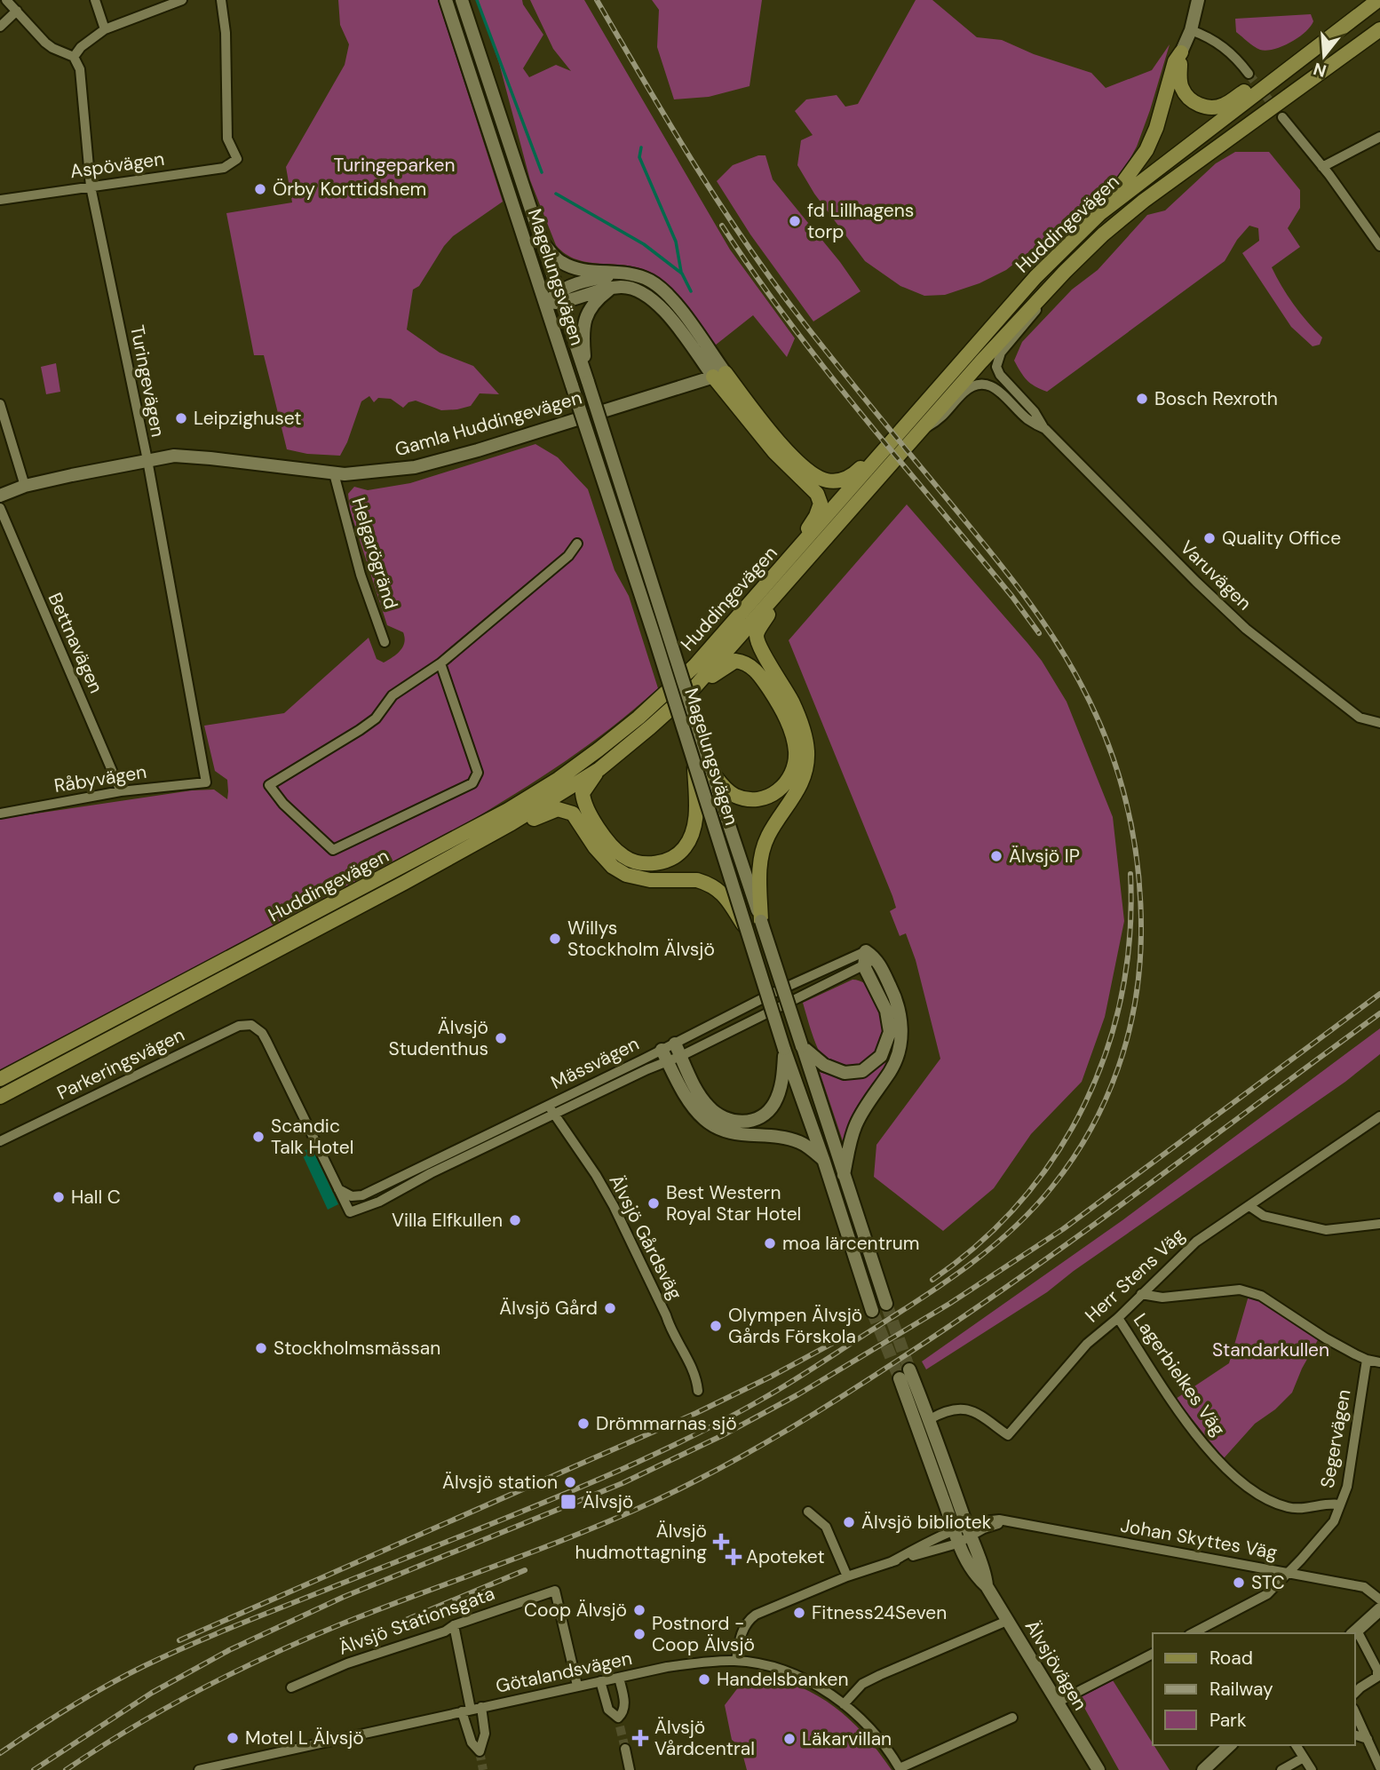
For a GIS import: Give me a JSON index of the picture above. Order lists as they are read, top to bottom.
{
  "streets": {
    "main road": [
      "Huddingevägen",
      "Magelungsvägen",
      "Gamla Huddingevägen",
      "Älvsjövägen"
    ],
    "street": [
      "Aspövägen",
      "Turingevägen",
      "Helgarögränd",
      "Varuvägen",
      "Bettnavägen",
      "Råbyvägen",
      "Mässvägen",
      "Parkeringsvägen",
      "Älvsjö Gårdsväg",
      "Herr Stens Väg",
      "Lagerbielkes Väg",
      "Segervägen",
      "Johan Skyttes Väg",
      "Älvsjö Stationsgata",
      "Götalandsvägen"
    ]
  },
  "crossings": [
    ["Aspövägen", "Turingevägen"],
    ["Huddingevägen", "Varuvägen"],
    ["Turingevägen", "Gamla Huddingevägen"],
    ["Turingevägen", "Råbyvägen"],
    ["Gamla Huddingevägen", "Helgarögränd"],
    ["Bettnavägen", "Råbyvägen"],
    ["Mässvägen", "Parkeringsvägen"],
    ["Mässvägen", "Älvsjö Gårdsväg"],
    ["Herr Stens Väg", "Lagerbielkes Väg"],
    ["Lagerbielkes Väg", "Segervägen"],
    ["Segervägen", "Johan Skyttes Väg"],
    ["Johan Skyttes Väg", "Älvsjövägen"],
    ["Johan Skyttes Väg", "Götalandsvägen"],
    ["Älvsjö Stationsgata", "Götalandsvägen"]
  ],
  "parks": ["Turingeparken", "Standarkullen"],
  "places": {
    "other": [
      "Örby Korttidshem",
      "fd Lillhagens torp",
      "Bosch Rexroth",
      "Leipzighuset",
      "Quality Office",
      "Älvsjö IP",
      "Willys Stockholm Älvsjö",
      "Älvsjö Studenthus",
      "Scandic Talk Hotel",
      "Hall C",
      "Best Western Royal Star Hotel",
      "Villa Elfkullen",
      "moa lärcentrum",
      "Älvsjö Gård",
      "Olympen Älvsjö Gårds Förskola",
      "Stockholmsmässan",
      "Drömmarnas sjö",
      "Älvsjö station",
      "Älvsjö bibliotek",
      "STC",
      "Coop Älvsjö",
      "Fitness24Seven",
      "Postnord - Coop Älvsjö",
      "Handelsbanken",
      "Motel L Älvsjö",
      "Läkarvillan"
    ],
    "transit": ["Älvsjö"],
    "health": ["Älvsjö hudmottagning", "Apoteket", "Älvsjö Vårdcentral"]
  },
  "legend": ["Road", "Railway", "Park"],
  "north": "bottom"
}
